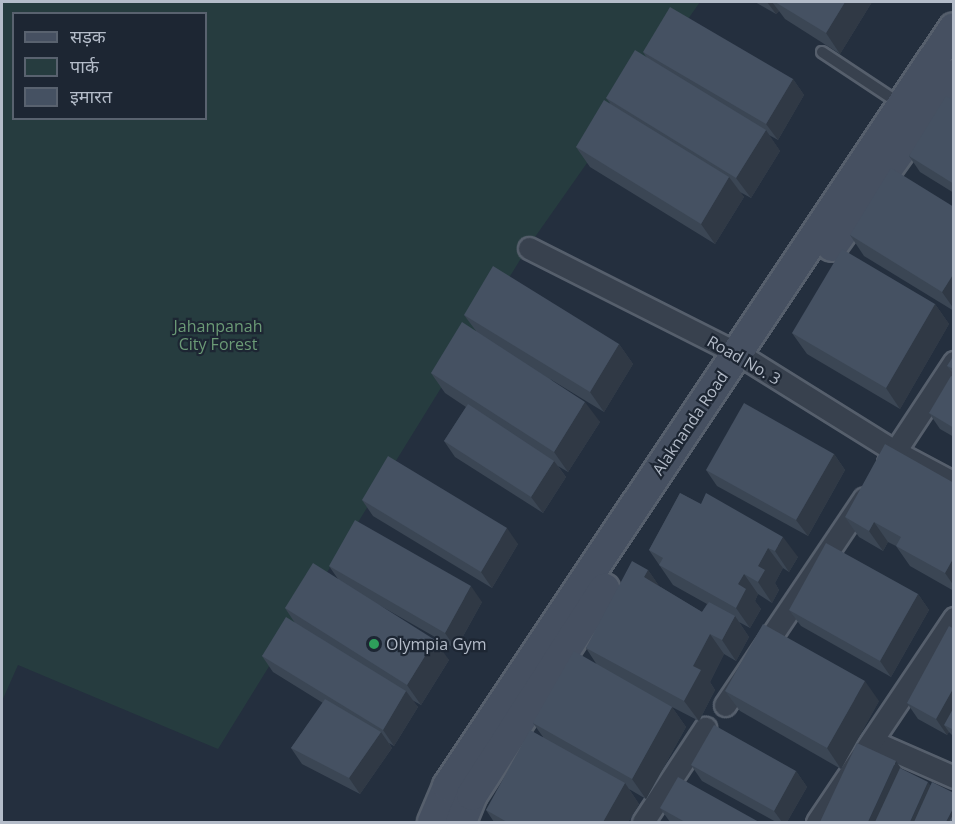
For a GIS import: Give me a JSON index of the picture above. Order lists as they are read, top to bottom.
{
  "streets": {
    "street": ["Road No. 3", "Alaknanda Road"]
  },
  "crossings": [
    ["Road No. 3", "Alaknanda Road"]
  ],
  "parks": ["Jahanpanah City Forest"],
  "places": ["Olympia Gym"],
  "legend": ["सड़क", "पार्क", "इमारत"]
}
